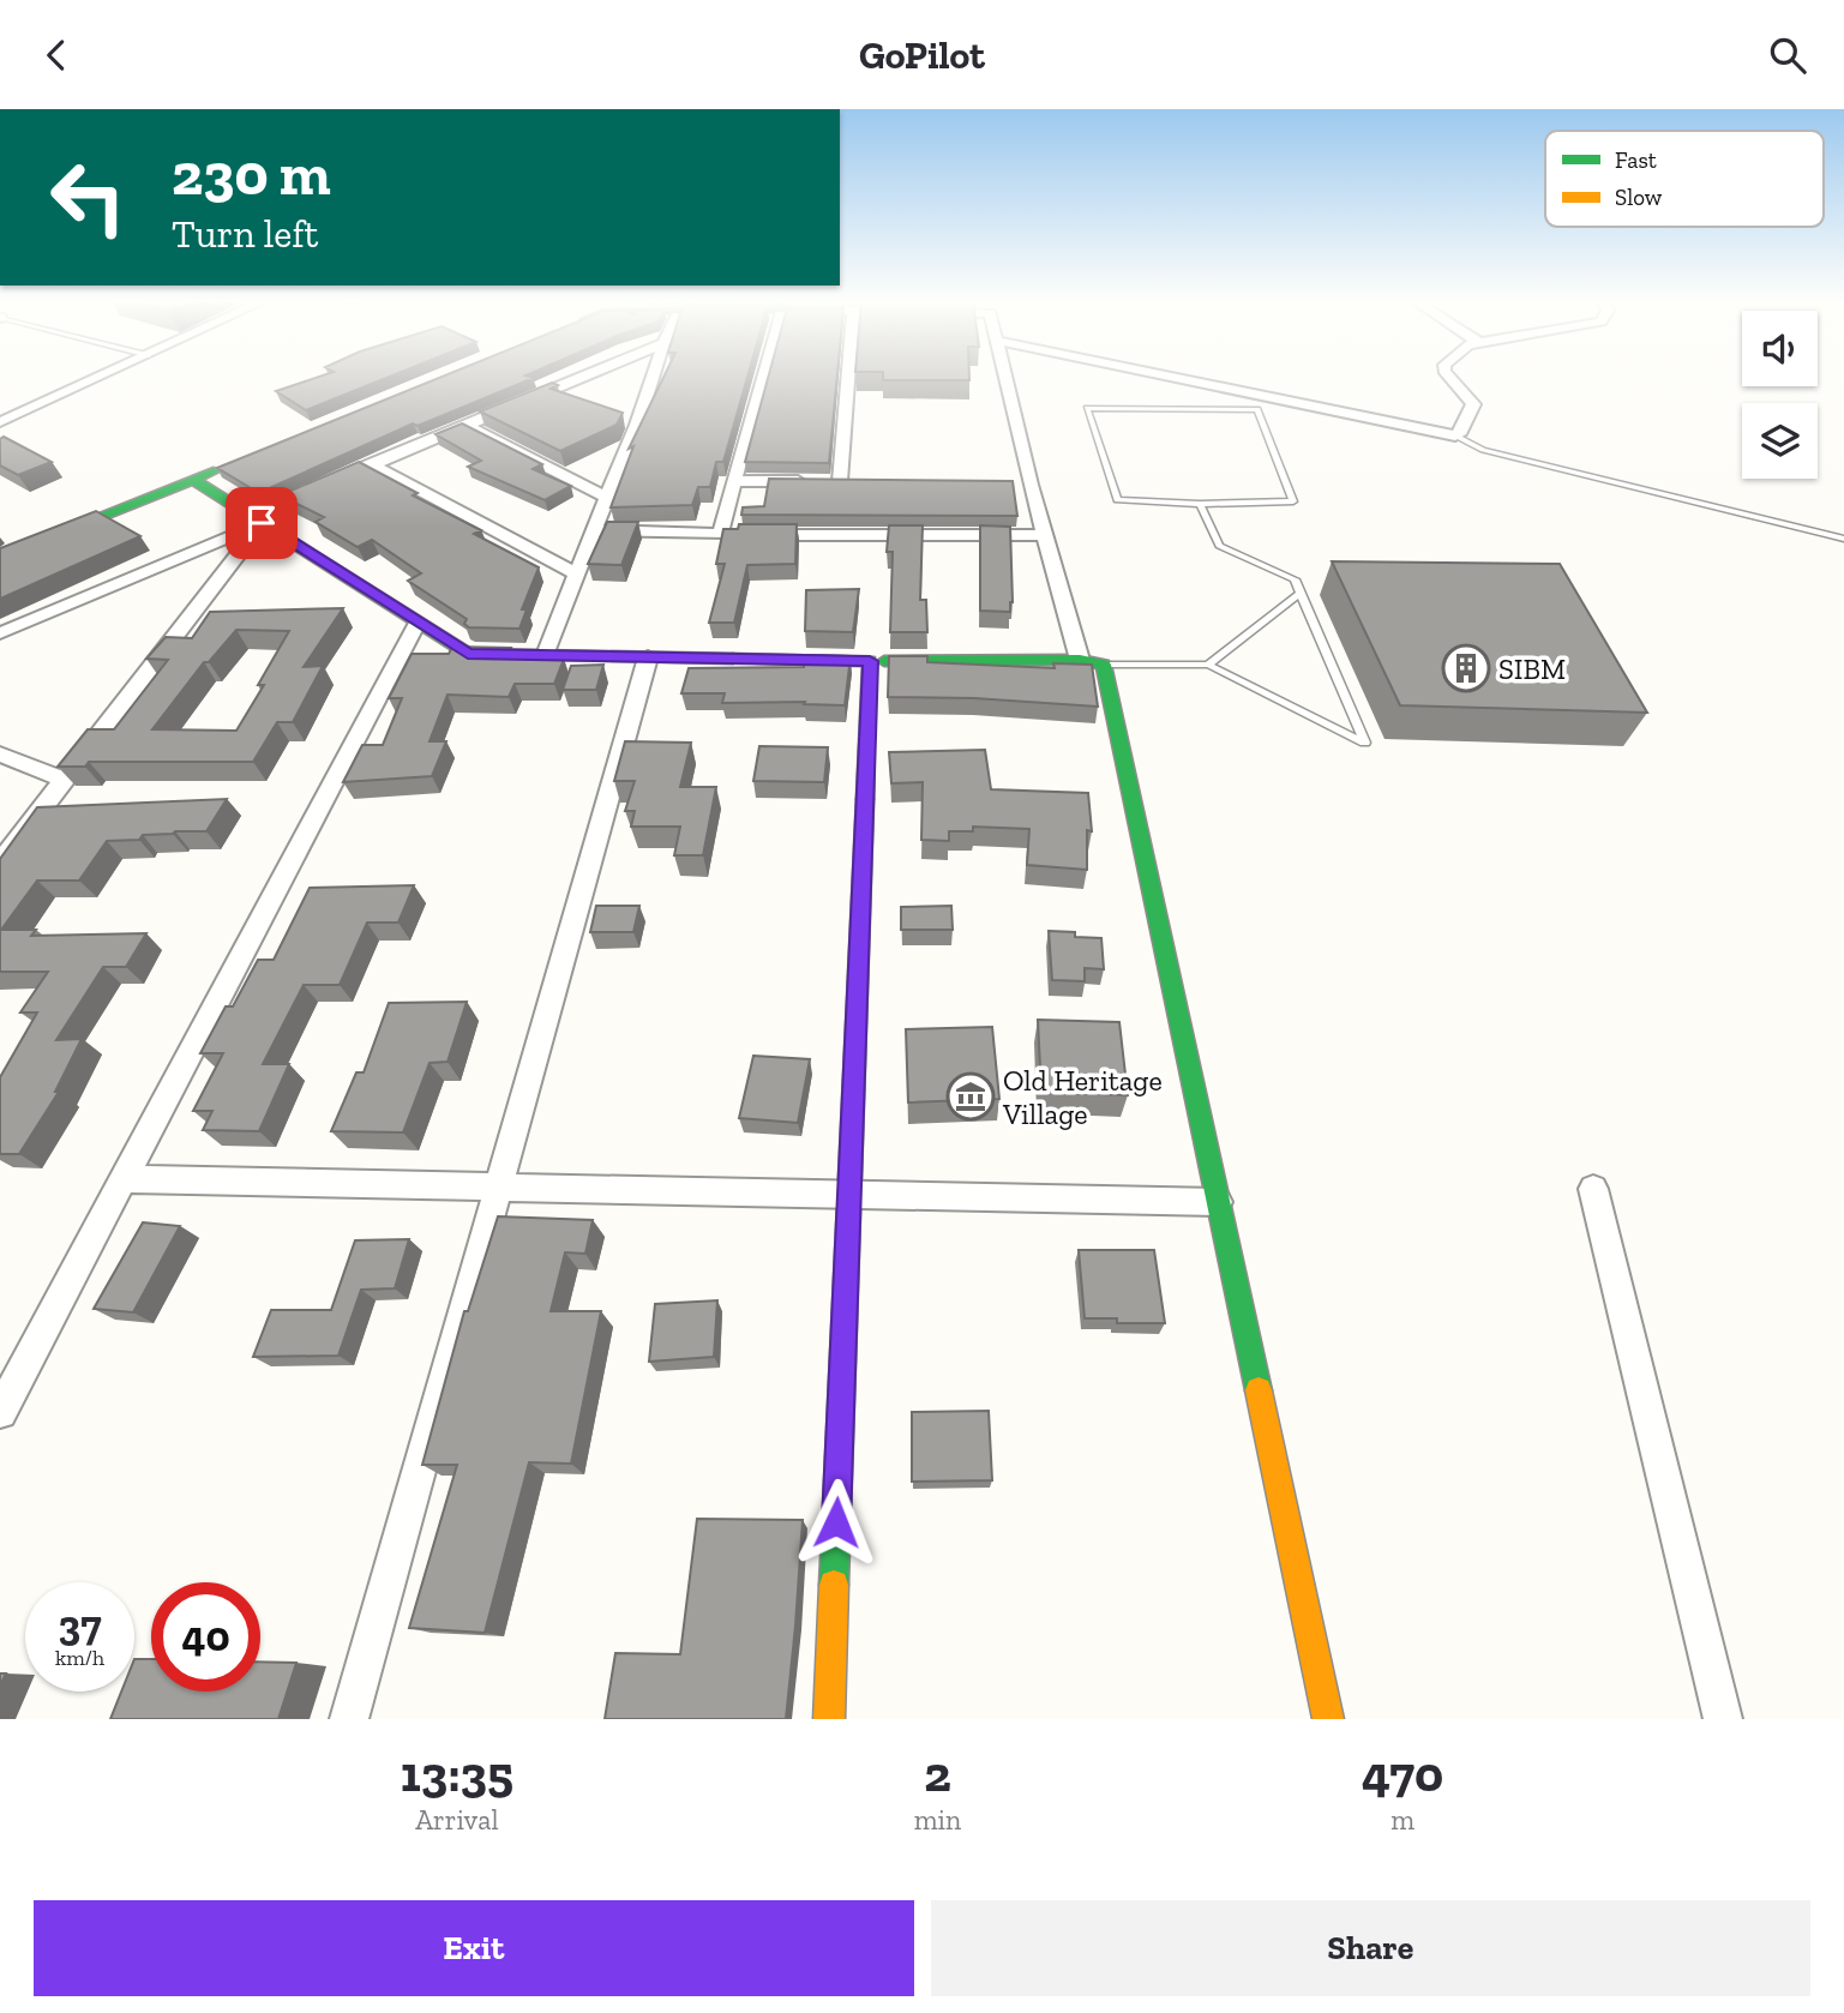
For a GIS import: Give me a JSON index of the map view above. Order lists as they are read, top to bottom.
{
  "places": {
    "building": ["SIBM"],
    "museum": ["Old Heritage Village"]
  },
  "legend": ["Fast", "Slow"],
  "page": {
    "header": "GoPilot",
    "turn": ["230 m", "Turn left"],
    "speed": "37 km/h",
    "limit": "40",
    "eta": [
      "13:35",
      "Arrival",
      "2",
      "min",
      "470",
      "m"
    ],
    "buttons": ["Exit", "Share"]
  }
}
